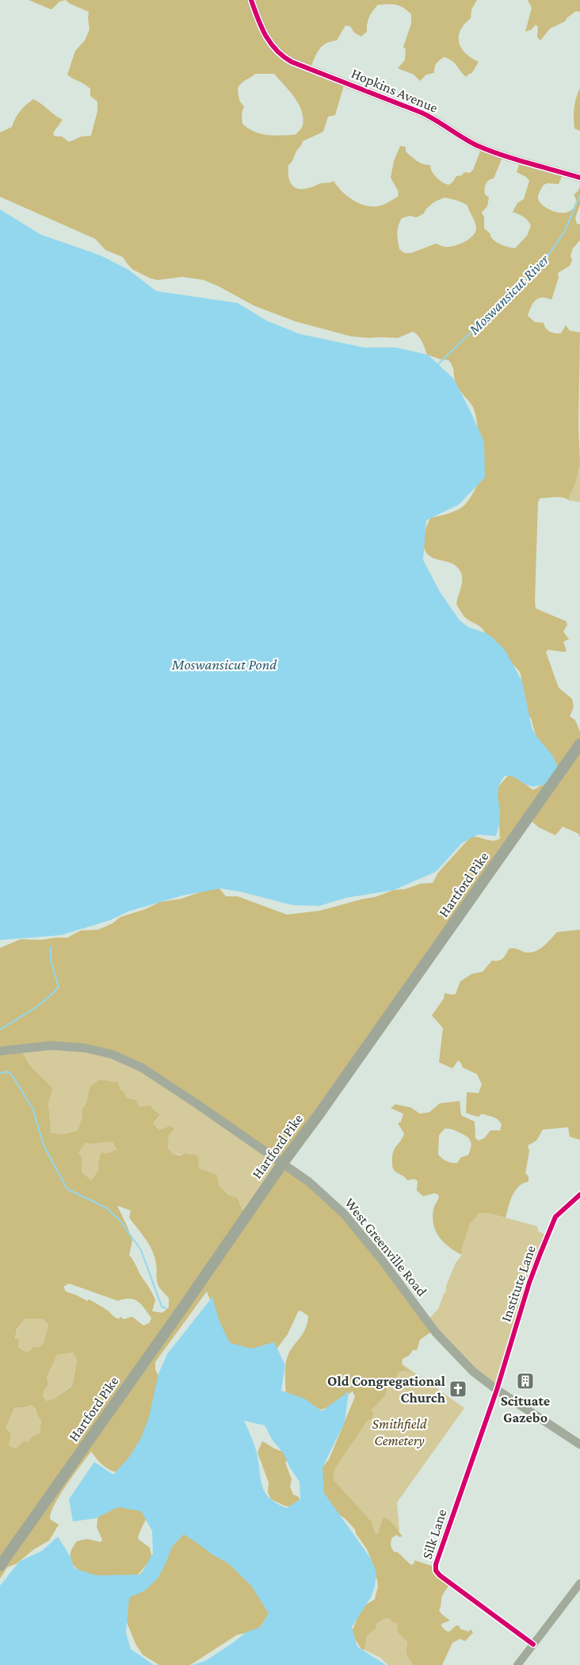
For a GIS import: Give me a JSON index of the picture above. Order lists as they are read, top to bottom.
{
  "streets": {
    "highway": ["Hartford Pike"],
    "main road": ["West Greenville Road"],
    "street": ["Hopkins Avenue", "Institute Lane", "Silk Lane"]
  },
  "crossings": [
    ["Hartford Pike", "West Greenville Road"],
    ["West Greenville Road", "Institute Lane"],
    ["West Greenville Road", "Silk Lane"],
    ["Institute Lane", "Silk Lane"]
  ],
  "water": ["Moswansicut River", "Moswansicut Pond"],
  "parks": ["Smithfield Cemetery"],
  "places": {
    "building": ["Scituate Gazebo"],
    "church": ["Old Congregational Church"]
  }
}
